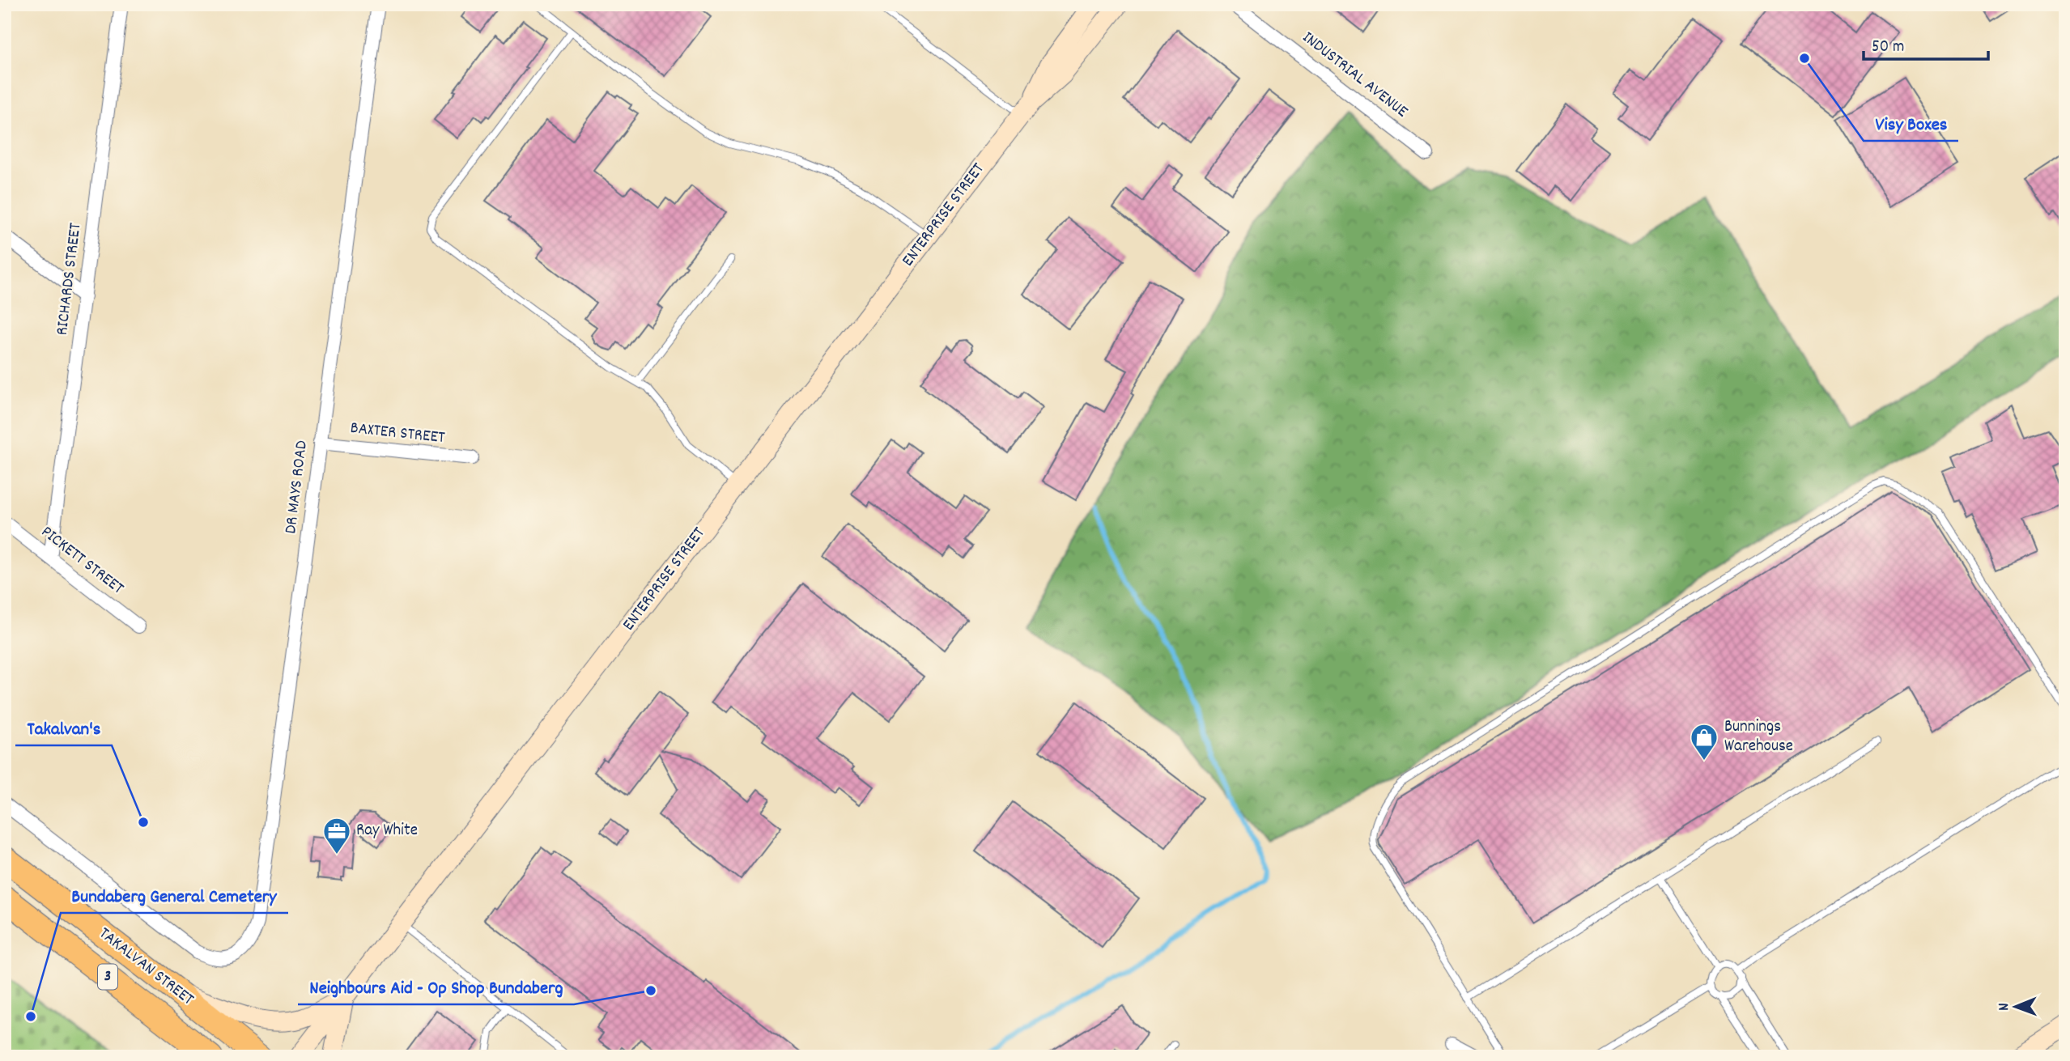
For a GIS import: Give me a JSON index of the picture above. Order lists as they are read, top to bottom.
{
  "streets": {
    "highway": ["TAKALVAN STREET", "3"],
    "street": [
      "INDUSTRIAL AVENUE",
      "ENTERPRISE STREET",
      "RICHARDS STREET",
      "BAXTER STREET",
      "DR MAYS ROAD",
      "PICKETT STREET"
    ]
  },
  "crossings": [
    ["RICHARDS STREET", "PICKETT STREET"],
    ["BAXTER STREET", "DR MAYS ROAD"]
  ],
  "places": {
    "other": [
      "Visy Boxes",
      "Takalvan's",
      "Neighbours Aid - Op Shop Bundaberg",
      "Bundaberg General Cemetery"
    ],
    "shop": ["Bunnings Warehouse"],
    "office": ["Ray White"]
  },
  "scale_bar": "50 m",
  "north": "left"
}
